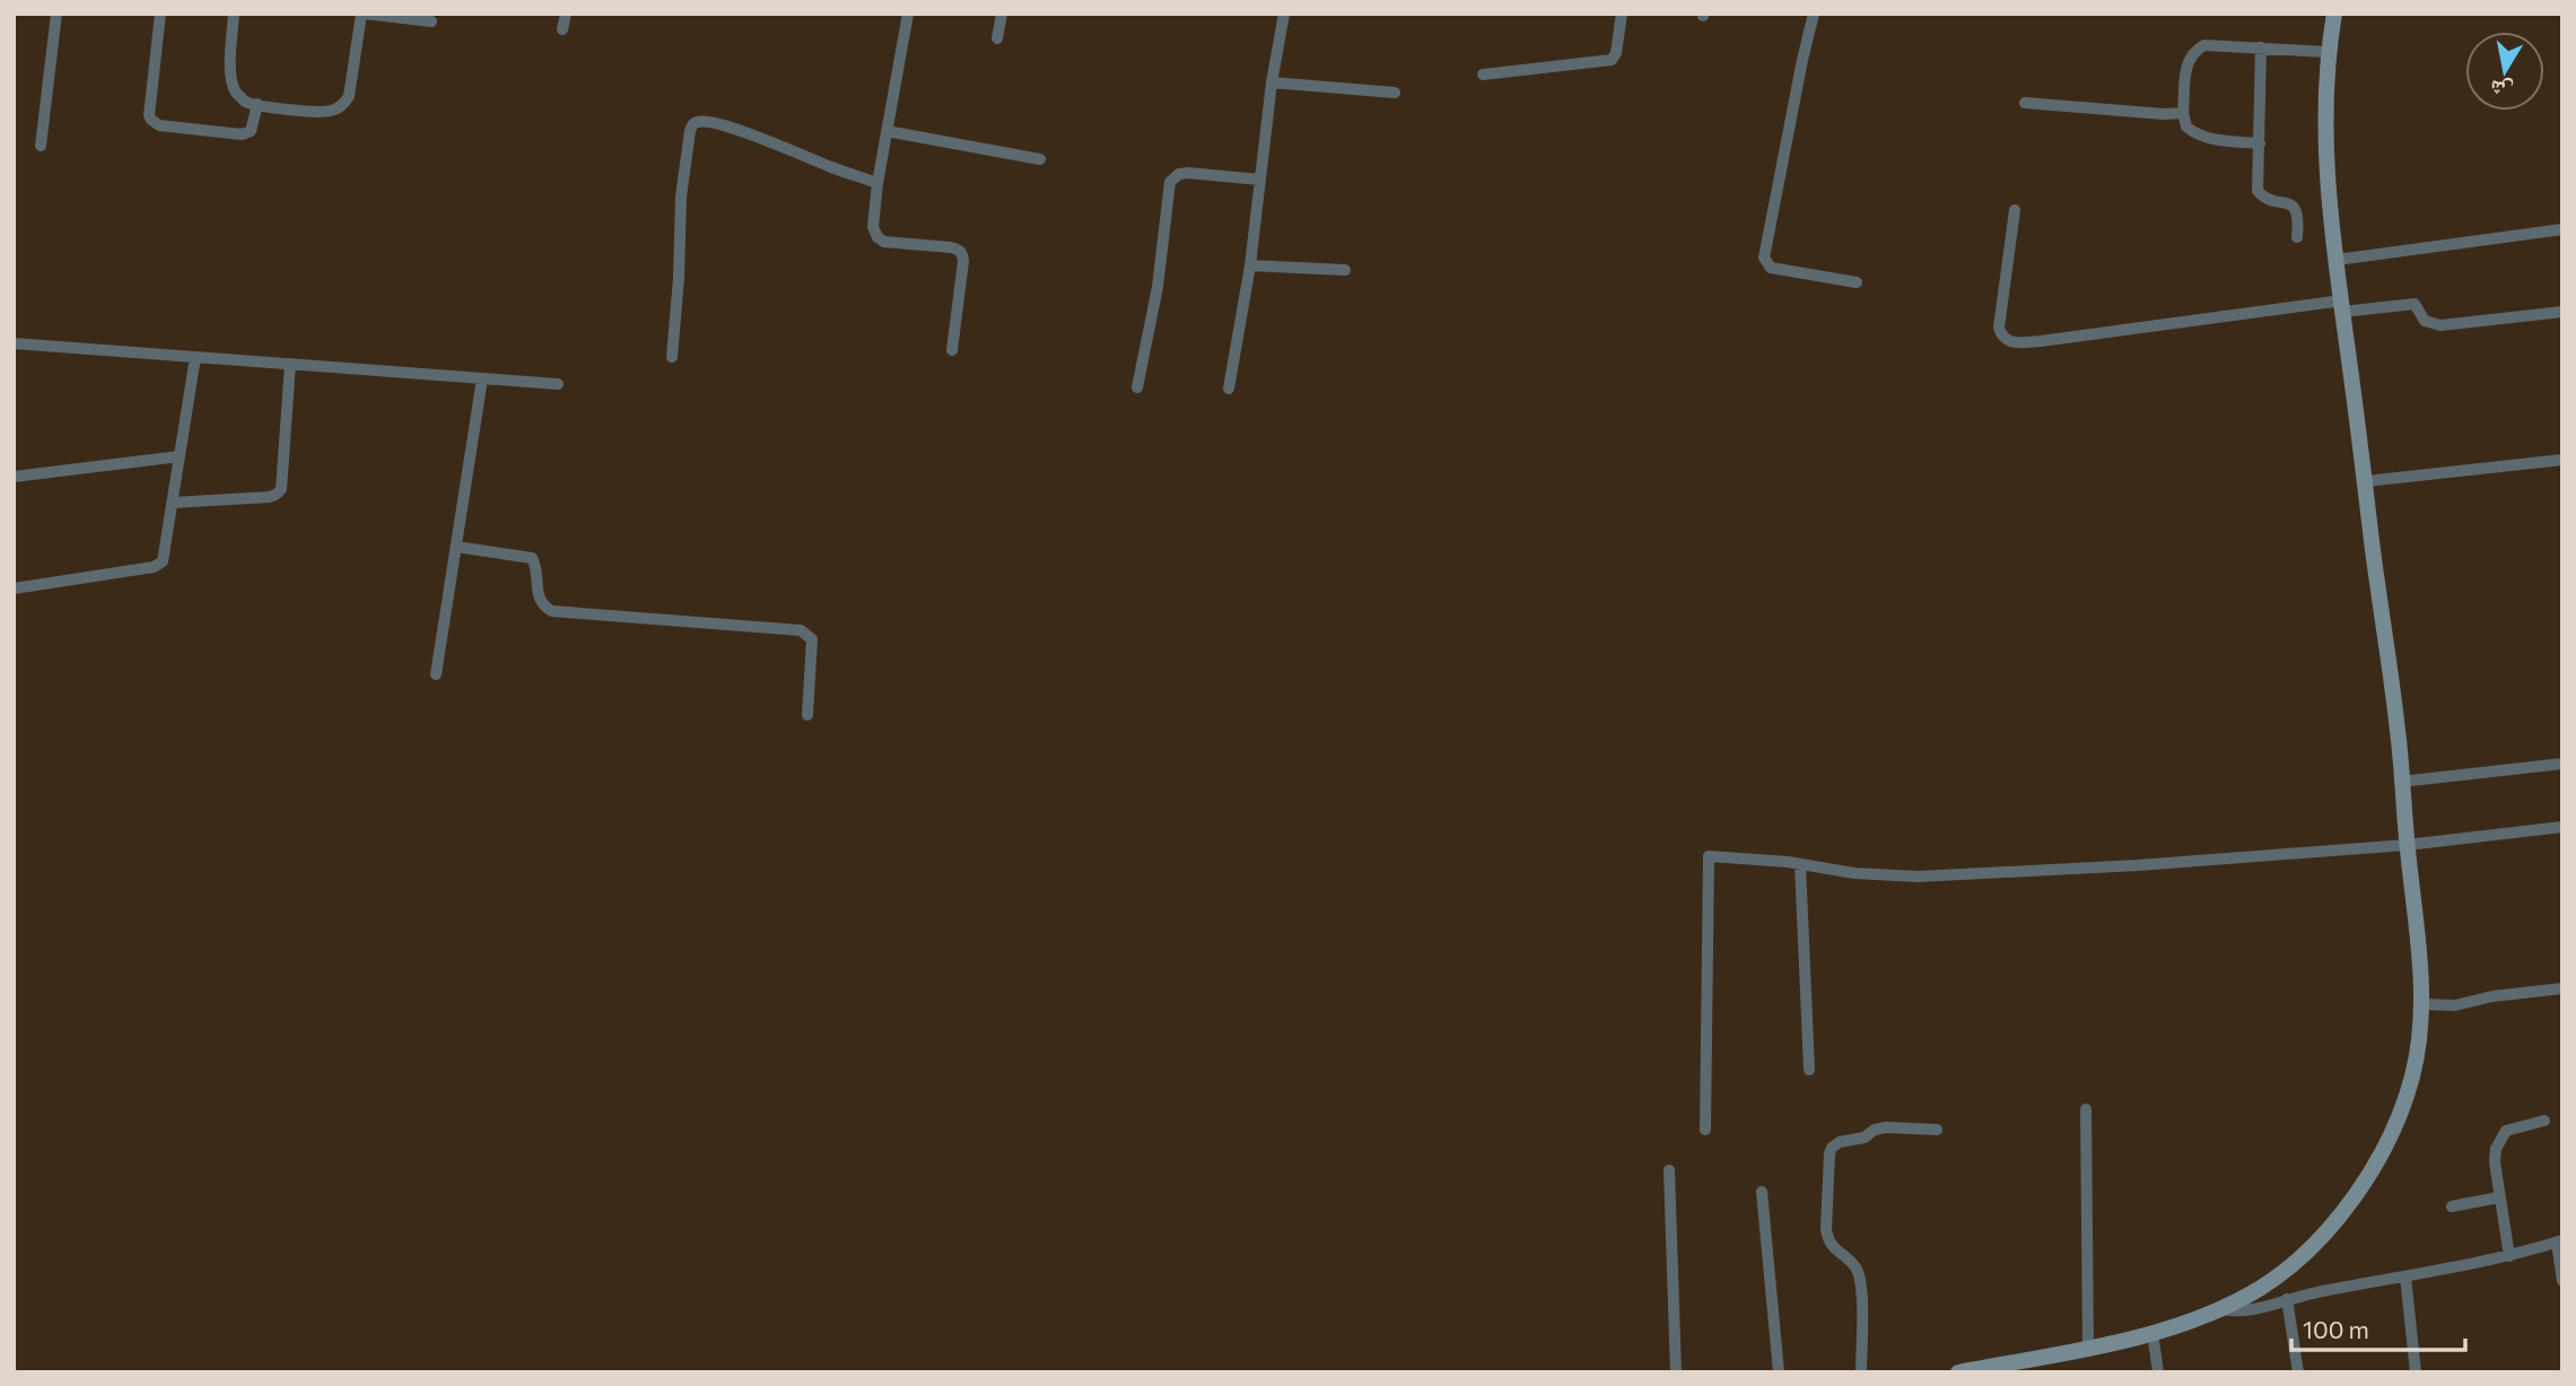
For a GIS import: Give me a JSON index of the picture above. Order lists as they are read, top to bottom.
{
  "scale_bar": "100 m",
  "north": "bottom"
}
